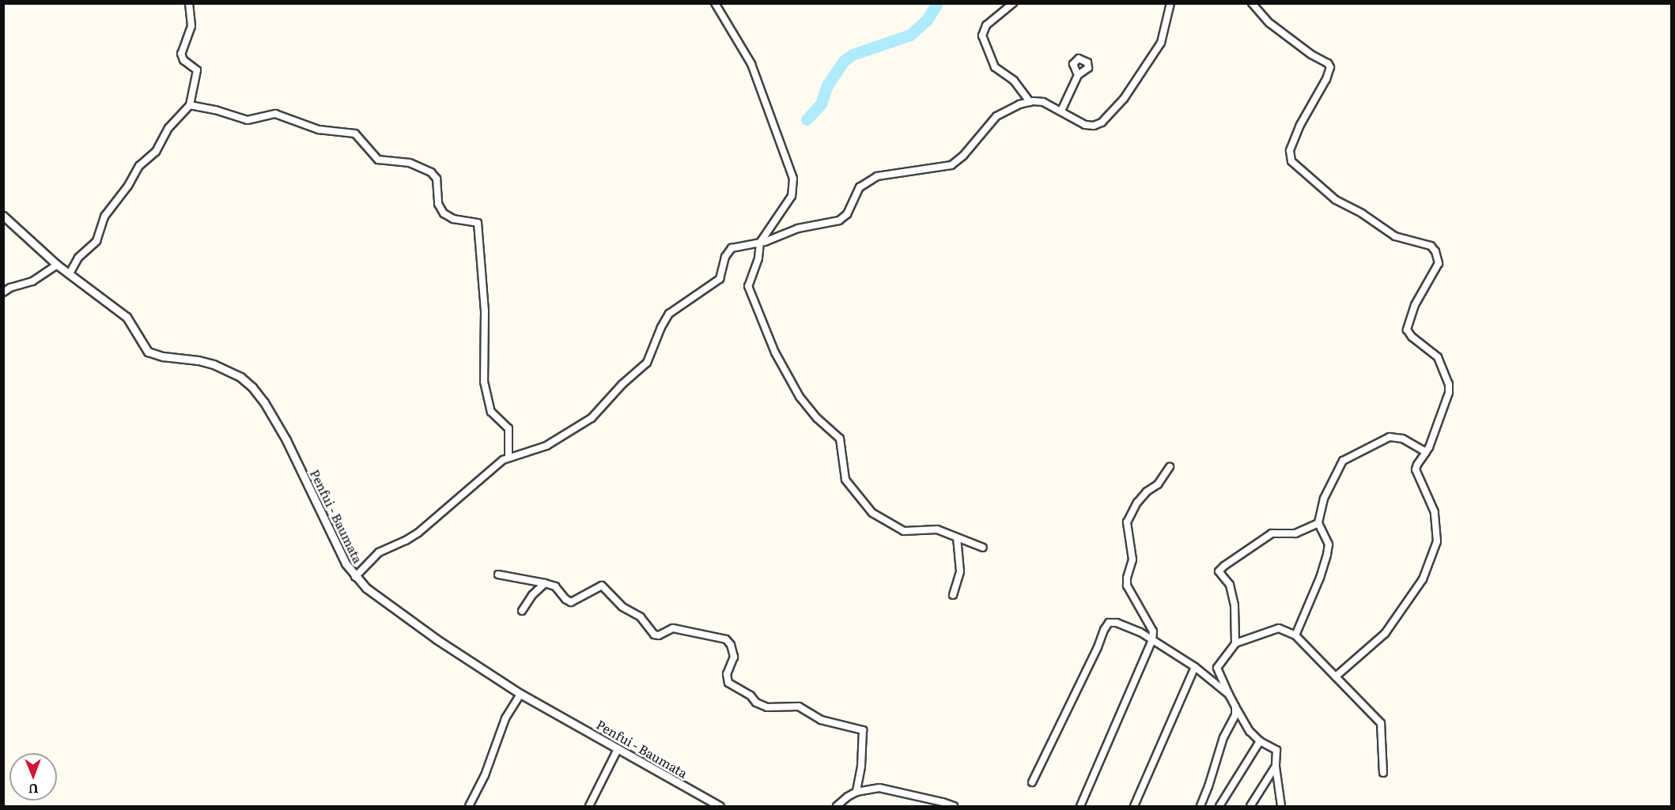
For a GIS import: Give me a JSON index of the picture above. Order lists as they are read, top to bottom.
{
  "streets": {
    "street": ["Penfui - Baumata"]
  },
  "north": "bottom"
}
